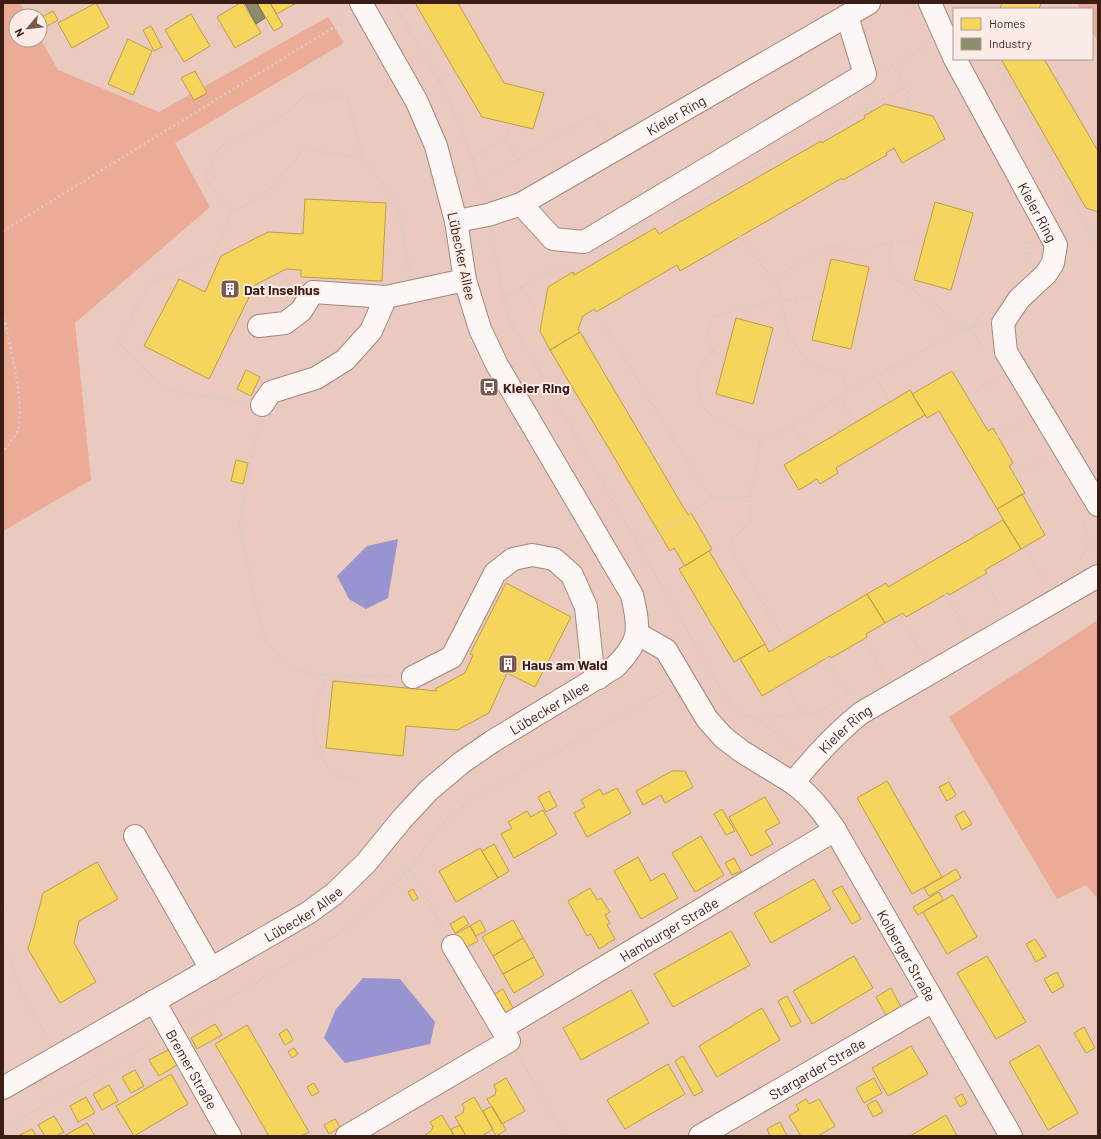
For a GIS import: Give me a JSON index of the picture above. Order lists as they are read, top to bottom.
{
  "streets": {
    "street": [
      "Kieler Ring",
      "Lübecker Allee",
      "Hamburger Straße",
      "Kolberger Straße",
      "Bremer Straße",
      "Stargarder Straße"
    ]
  },
  "crossings": [
    ["Kieler Ring", "Lübecker Allee"],
    ["Kieler Ring", "Kolberger Straße"],
    ["Lübecker Allee", "Bremer Straße"],
    ["Hamburger Straße", "Kolberger Straße"],
    ["Kolberger Straße", "Stargarder Straße"]
  ],
  "places": {
    "building": ["Dat Inselhus", "Haus am Wald"],
    "bus stop": ["Kieler Ring"]
  },
  "legend": ["Homes", "Industry"],
  "north": "bottom left"
}
